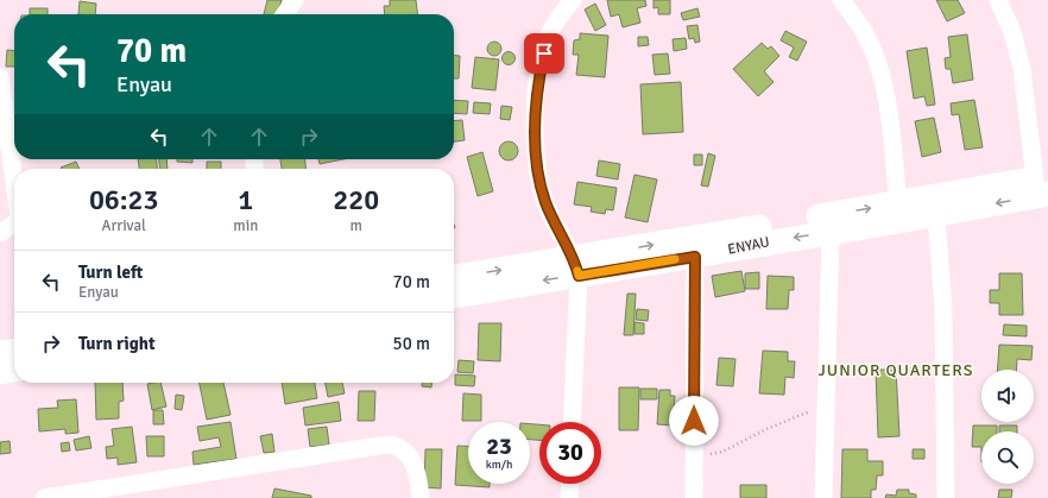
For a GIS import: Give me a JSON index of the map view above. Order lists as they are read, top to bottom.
{
  "streets": {
    "street": ["ENYAU"]
  },
  "districts": ["JUNIOR QUARTERS"],
  "page": {
    "turn": ["70 m", "Enyau"],
    "eta": [
      "06:23",
      "Arrival",
      "1",
      "min",
      "220",
      "m"
    ],
    "list": [
      {
        "name": "Turn left",
        "note": "Enyau",
        "value": "70 m"
      },
      {
        "name": "Turn right",
        "value": "50 m"
      }
    ],
    "speed": "23 km/h",
    "limit": "30"
  }
}
